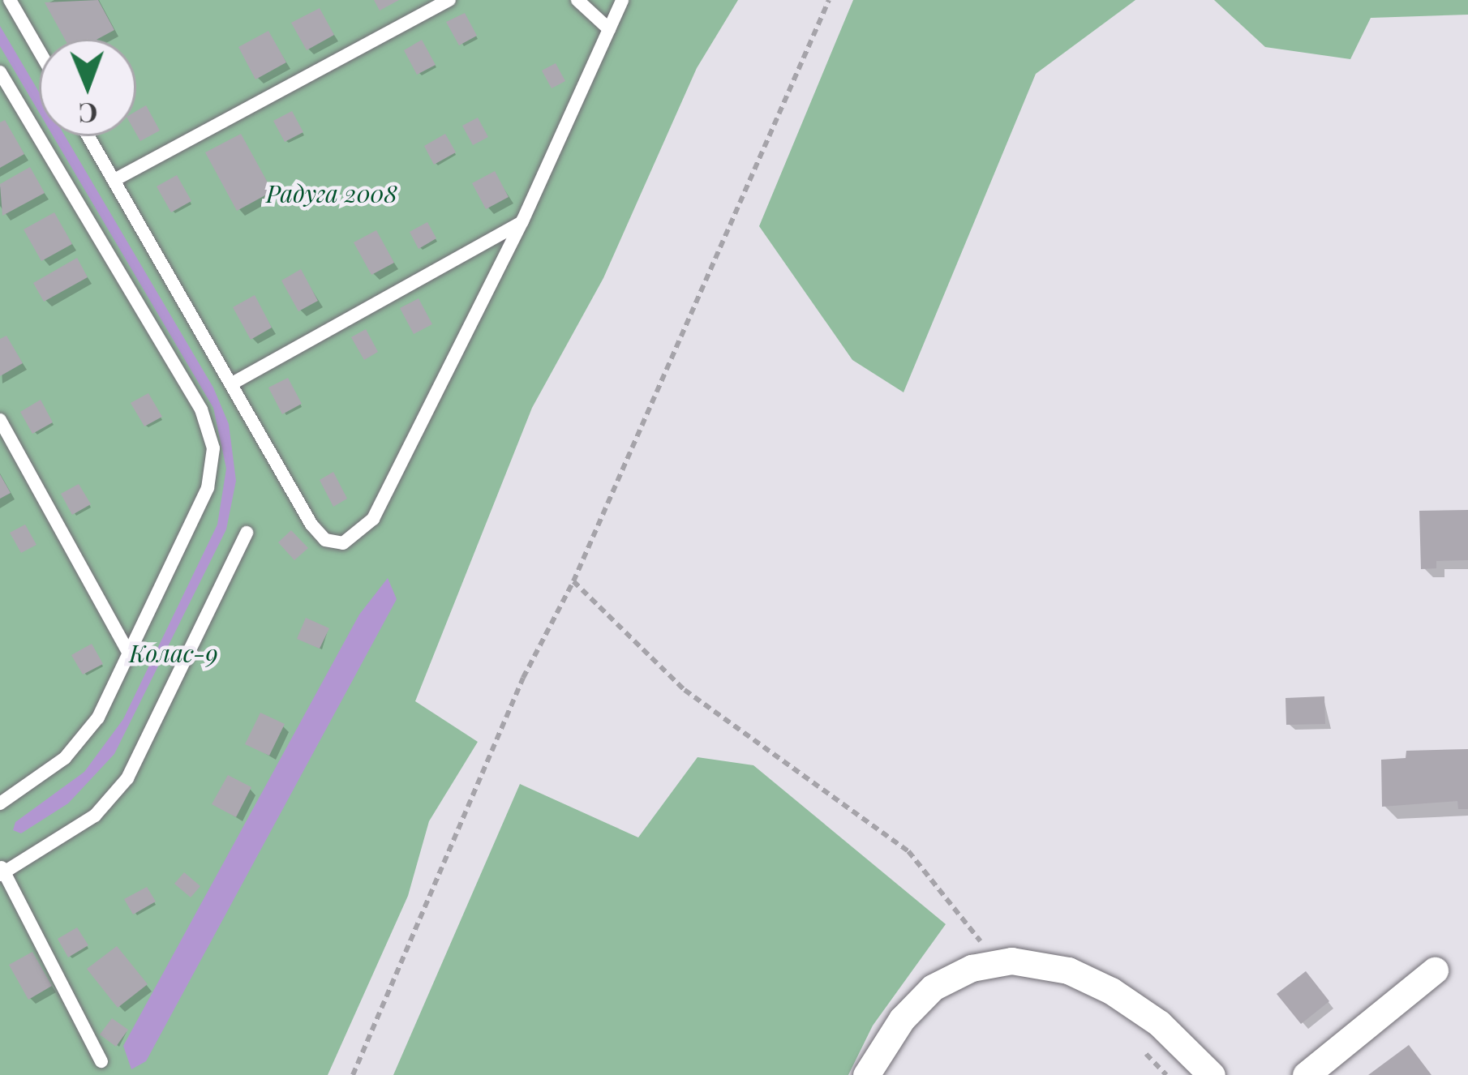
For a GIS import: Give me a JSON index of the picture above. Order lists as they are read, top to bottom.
{
  "parks": ["Радуга 2008", "Колас-9"],
  "north": "bottom"
}
